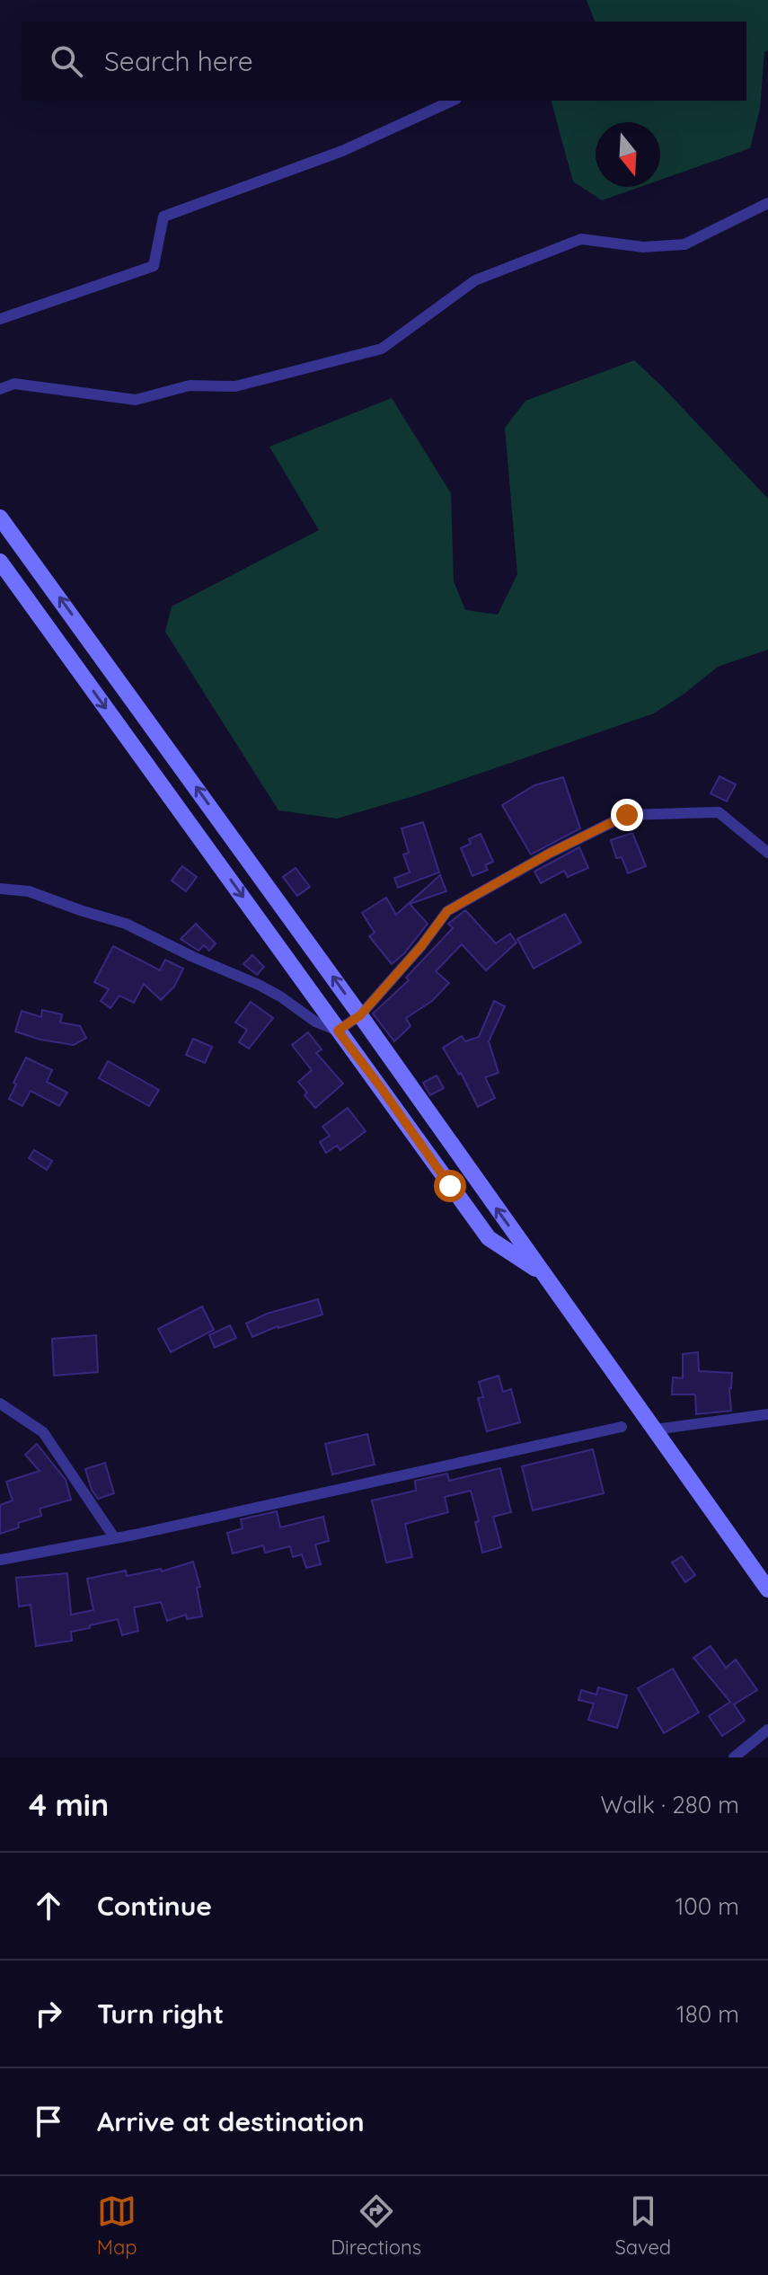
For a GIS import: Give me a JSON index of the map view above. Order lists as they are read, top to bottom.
{
  "north": "bottom",
  "page": {
    "search": "Search here",
    "heading": ["4 min", "Walk · 280 m"],
    "list": [
      ["Continue", "100 m"],
      ["Turn right", "180 m"],
      "Arrive at destination"
    ],
    "nav": ["Map", "Directions", "Saved"]
  }
}
